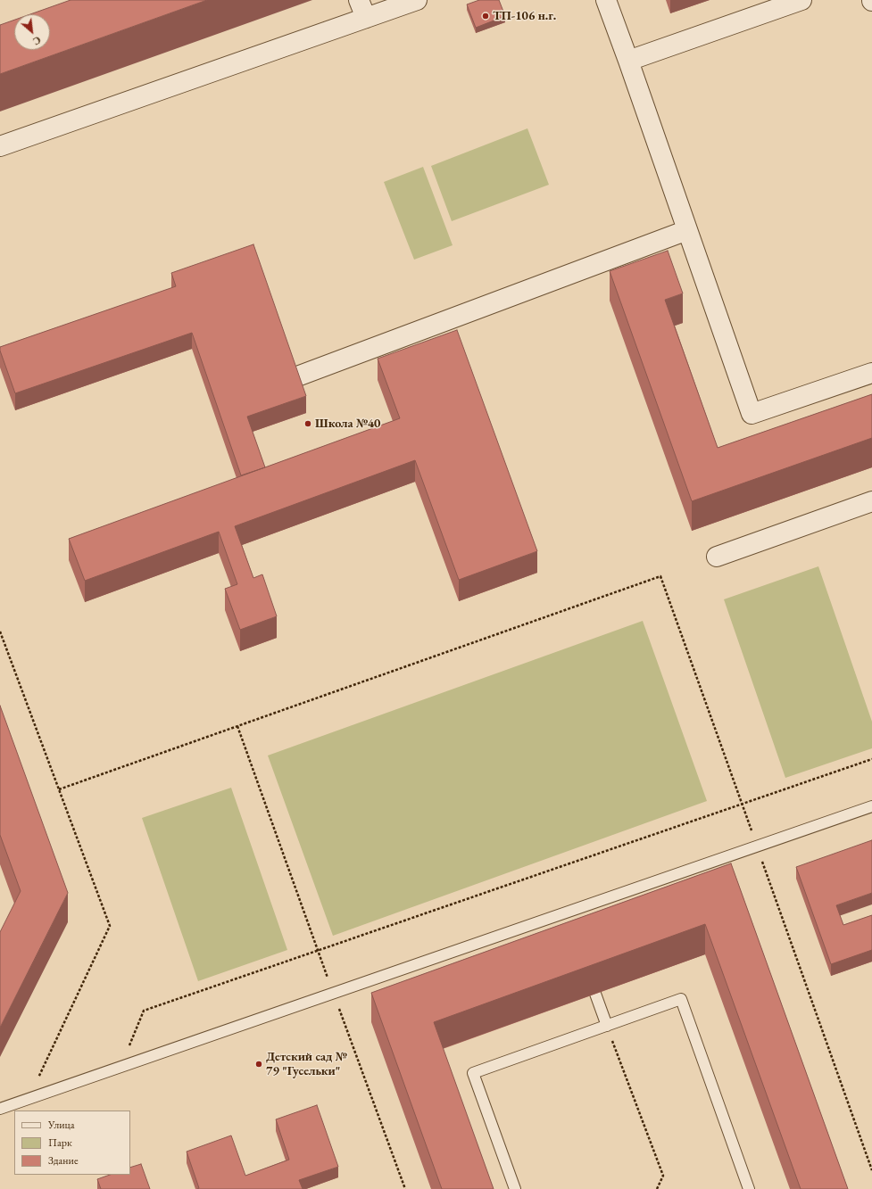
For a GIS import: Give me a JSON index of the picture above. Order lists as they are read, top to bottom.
{
  "places": ["ТП-106 н.г.", "Школа №40", "Детский сад № 79 \"Гусельки\""],
  "legend": ["Улица", "Парк", "Здание"],
  "north": "bottom right"
}
